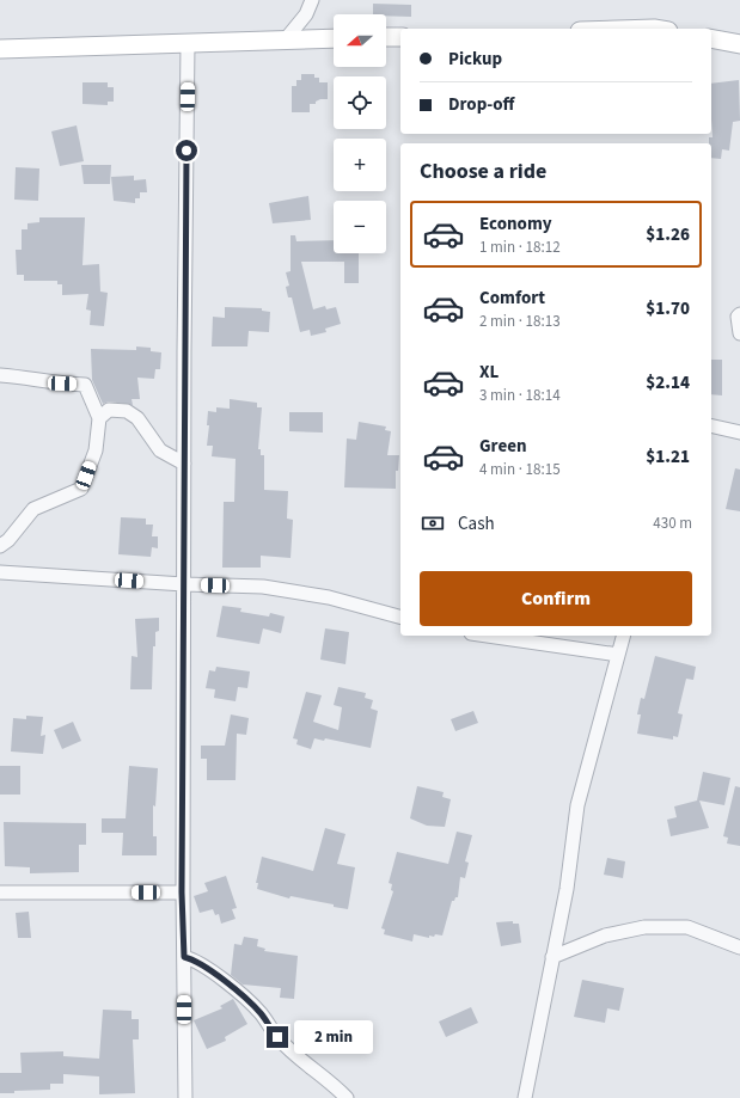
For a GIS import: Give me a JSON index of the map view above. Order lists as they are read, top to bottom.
{
  "north": "left",
  "page": {
    "map_buttons": ["+", "−"],
    "banner": ["Pickup", "Drop-off"],
    "heading": "Choose a ride",
    "list": [
      {
        "name": "Economy",
        "note": "1 min · 18:12",
        "value": "$1.26"
      },
      {
        "name": "Comfort",
        "note": "2 min · 18:13",
        "value": "$1.70"
      },
      {
        "name": "XL",
        "note": "3 min · 18:14",
        "value": "$2.14"
      },
      {
        "name": "Green",
        "note": "4 min · 18:15",
        "value": "$1.21"
      }
    ],
    "pay": ["Cash", "430 m"],
    "buttons": "Confirm",
    "bubble": "2 min"
  }
}
